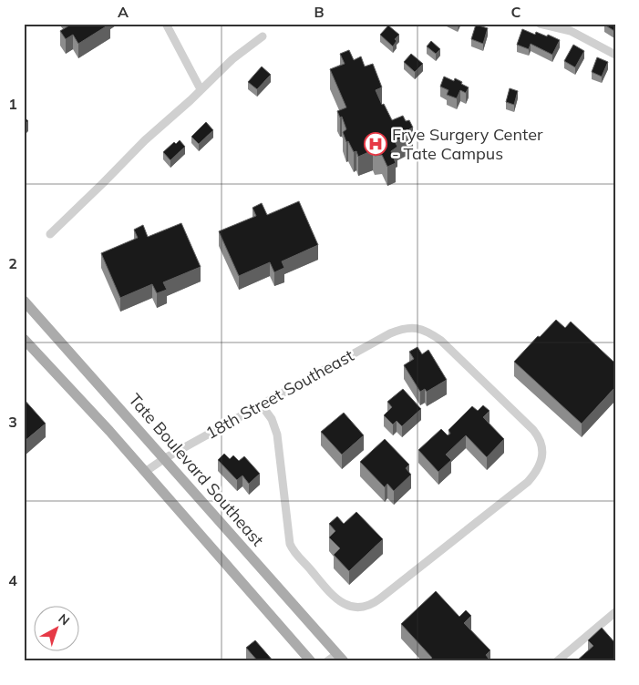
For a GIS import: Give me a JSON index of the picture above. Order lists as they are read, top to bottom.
{
  "streets": {
    "main road": ["Tate Boulevard Southeast"],
    "street": ["18th Street Southeast"]
  },
  "crossings": [
    ["18th Street Southeast", "Tate Boulevard Southeast"]
  ],
  "places": {
    "hospital": ["Frye Surgery Center - Tate Campus"]
  },
  "north": "top right",
  "grid": {
    "columns": ["A", "B", "C"],
    "rows": [
      "1",
      "2",
      "3",
      "4"
    ]
  }
}
